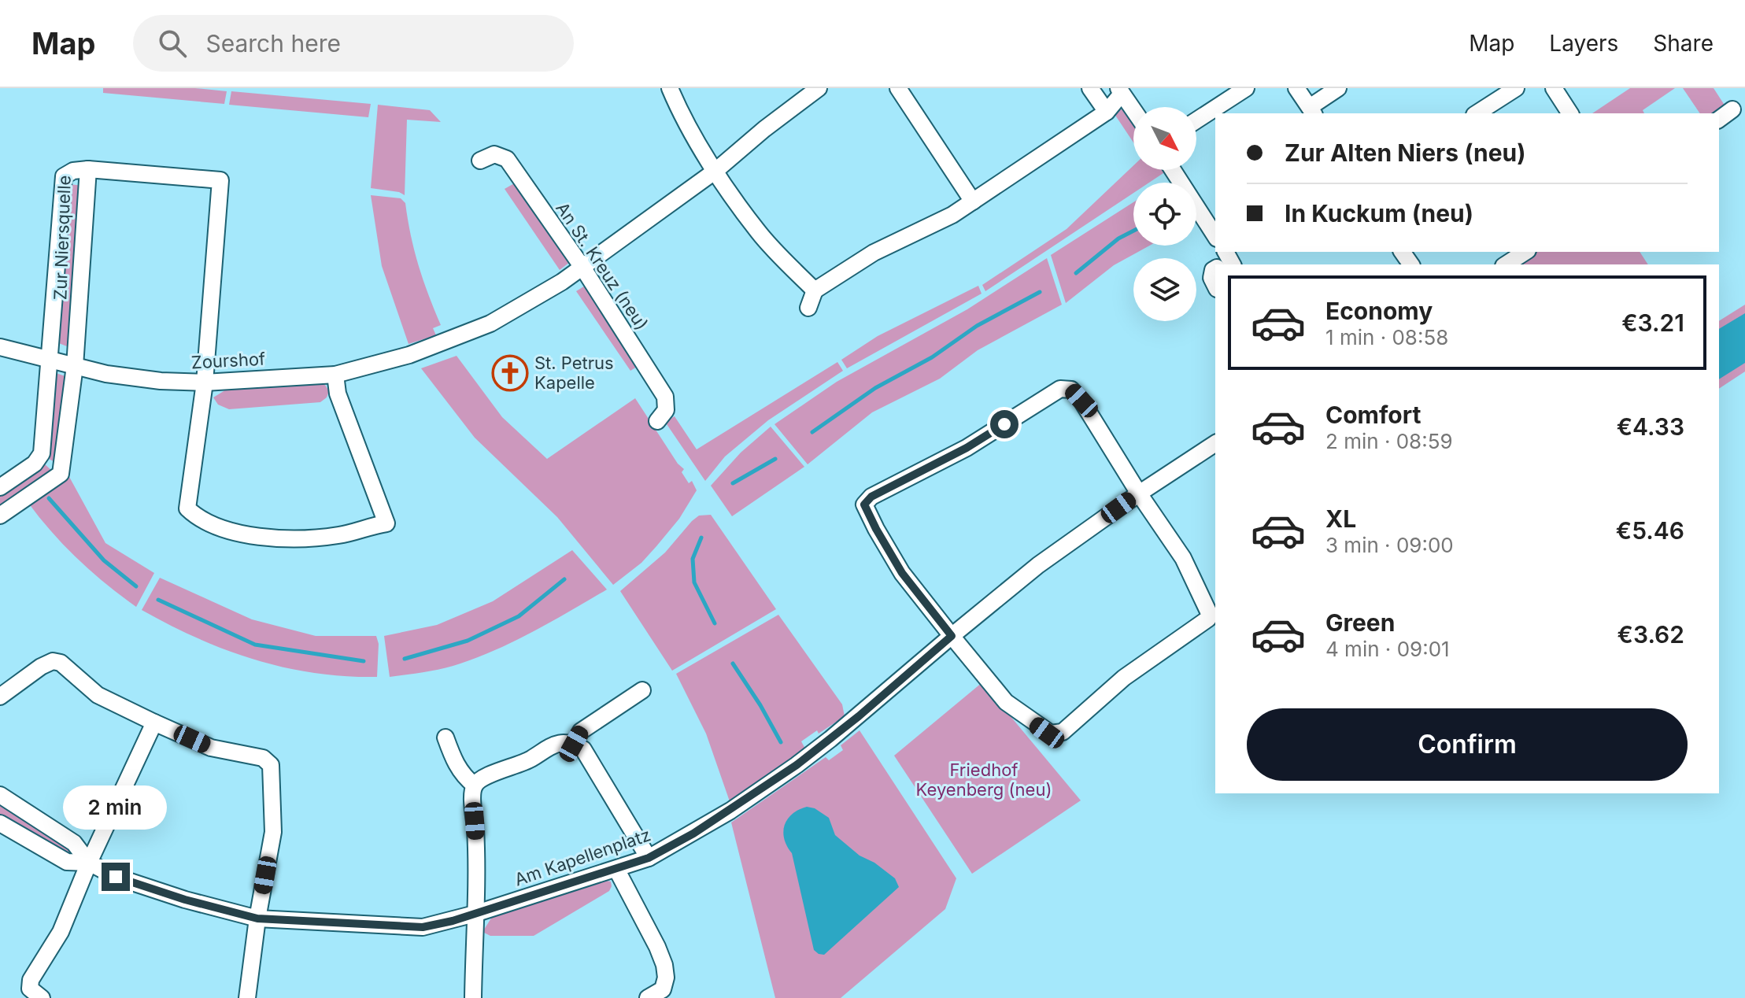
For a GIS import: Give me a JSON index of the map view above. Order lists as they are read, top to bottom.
{
  "streets": {
    "street": [
      "Zur Niersquelle",
      "An St. Kreuz (neu)",
      "Zourshof",
      "Am Kapellenplatz"
    ]
  },
  "crossings": [
    ["Zur Niersquelle", "Zourshof"],
    ["An St. Kreuz (neu)", "Zourshof"]
  ],
  "parks": ["Friedhof Keyenberg (neu)"],
  "places": {
    "church": ["St. Petrus Kapelle"]
  },
  "north": "bottom right",
  "page": {
    "header": "Map",
    "search": "Search here",
    "nav": ["Map", "Layers", "Share"],
    "banner": ["Zur Alten Niers (neu)", "In Kuckum (neu)"],
    "list": [
      {
        "name": "Economy",
        "note": "1 min · 08:58",
        "value": "€3.21"
      },
      {
        "name": "Comfort",
        "note": "2 min · 08:59",
        "value": "€4.33"
      },
      {
        "name": "XL",
        "note": "3 min · 09:00",
        "value": "€5.46"
      },
      {
        "name": "Green",
        "note": "4 min · 09:01",
        "value": "€3.62"
      }
    ],
    "buttons": "Confirm",
    "bubble": "2 min"
  }
}
